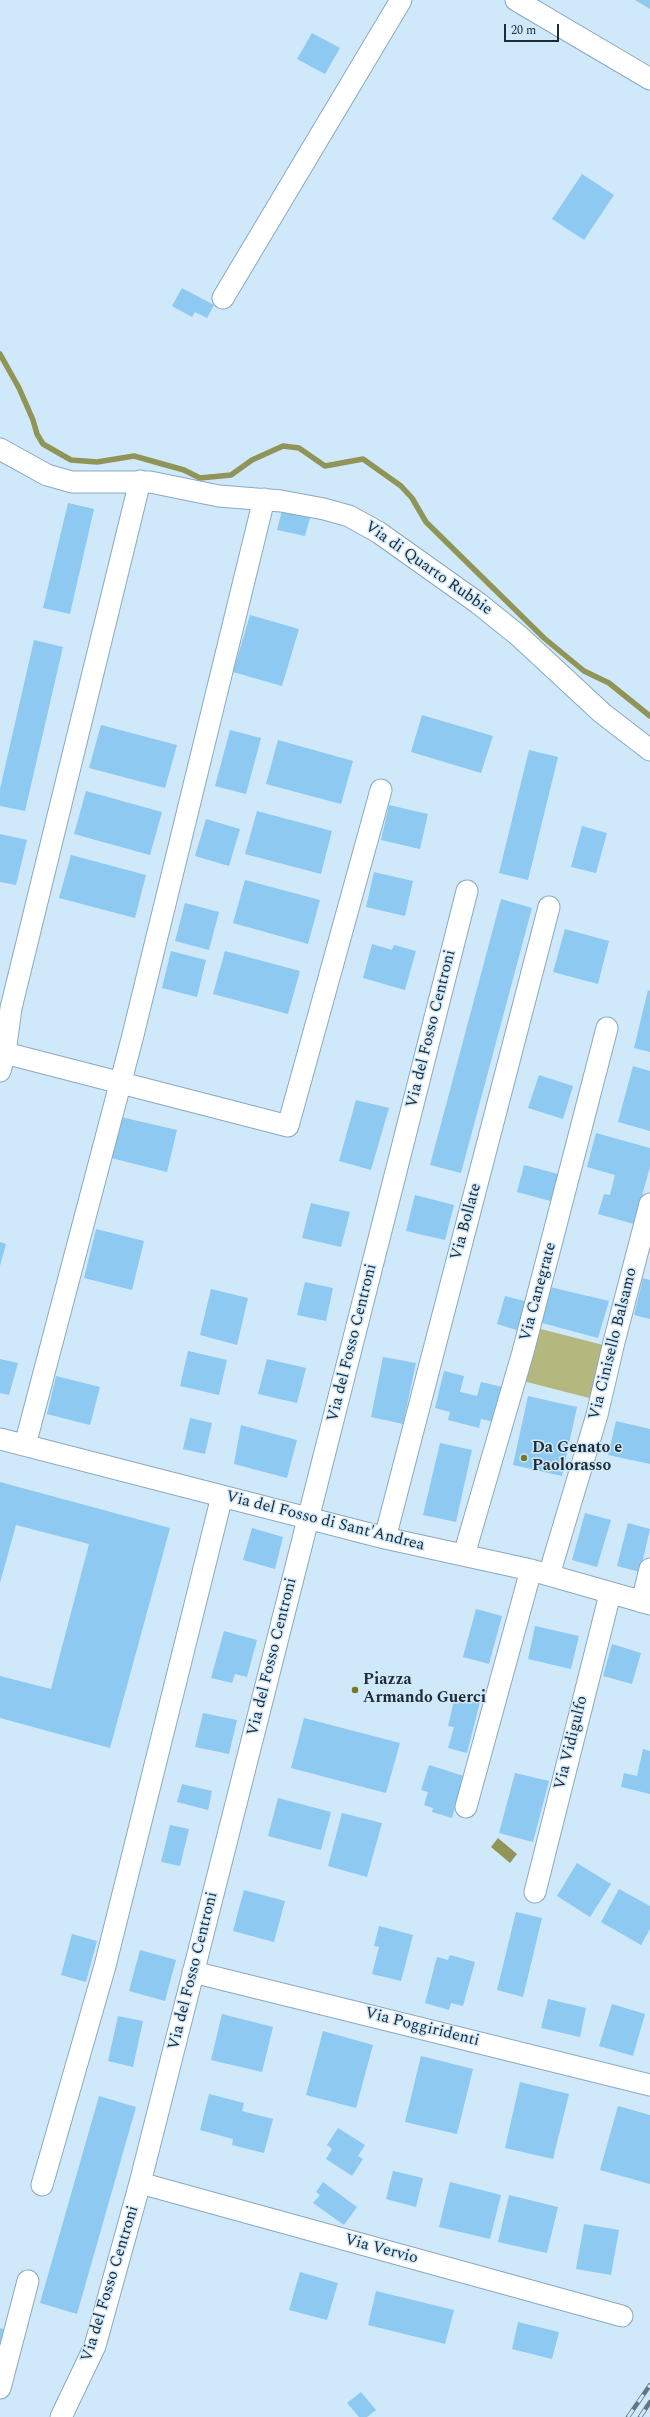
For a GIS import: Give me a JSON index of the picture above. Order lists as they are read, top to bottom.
{
  "streets": {
    "street": [
      "Via di Quarto Rubbie",
      "Via del Fosso Centroni",
      "Via Bollate",
      "Via Canegrate",
      "Via Cinisello Balsamo",
      "Via del Fosso di Sant'Andrea",
      "Via Vidigulfo",
      "Via Poggiridenti",
      "Via Vervio"
    ]
  },
  "crossings": [
    ["Via del Fosso Centroni", "Via del Fosso di Sant'Andrea"],
    ["Via del Fosso Centroni", "Via Poggiridenti"],
    ["Via del Fosso Centroni", "Via Vervio"],
    ["Via Bollate", "Via del Fosso di Sant'Andrea"],
    ["Via Canegrate", "Via del Fosso di Sant'Andrea"],
    ["Via Cinisello Balsamo", "Via del Fosso di Sant'Andrea"],
    ["Via del Fosso di Sant'Andrea", "Via Vidigulfo"]
  ],
  "places": ["Da Genato e Paolorasso", "Piazza Armando Guerci"],
  "scale_bar": "20 m"
}
